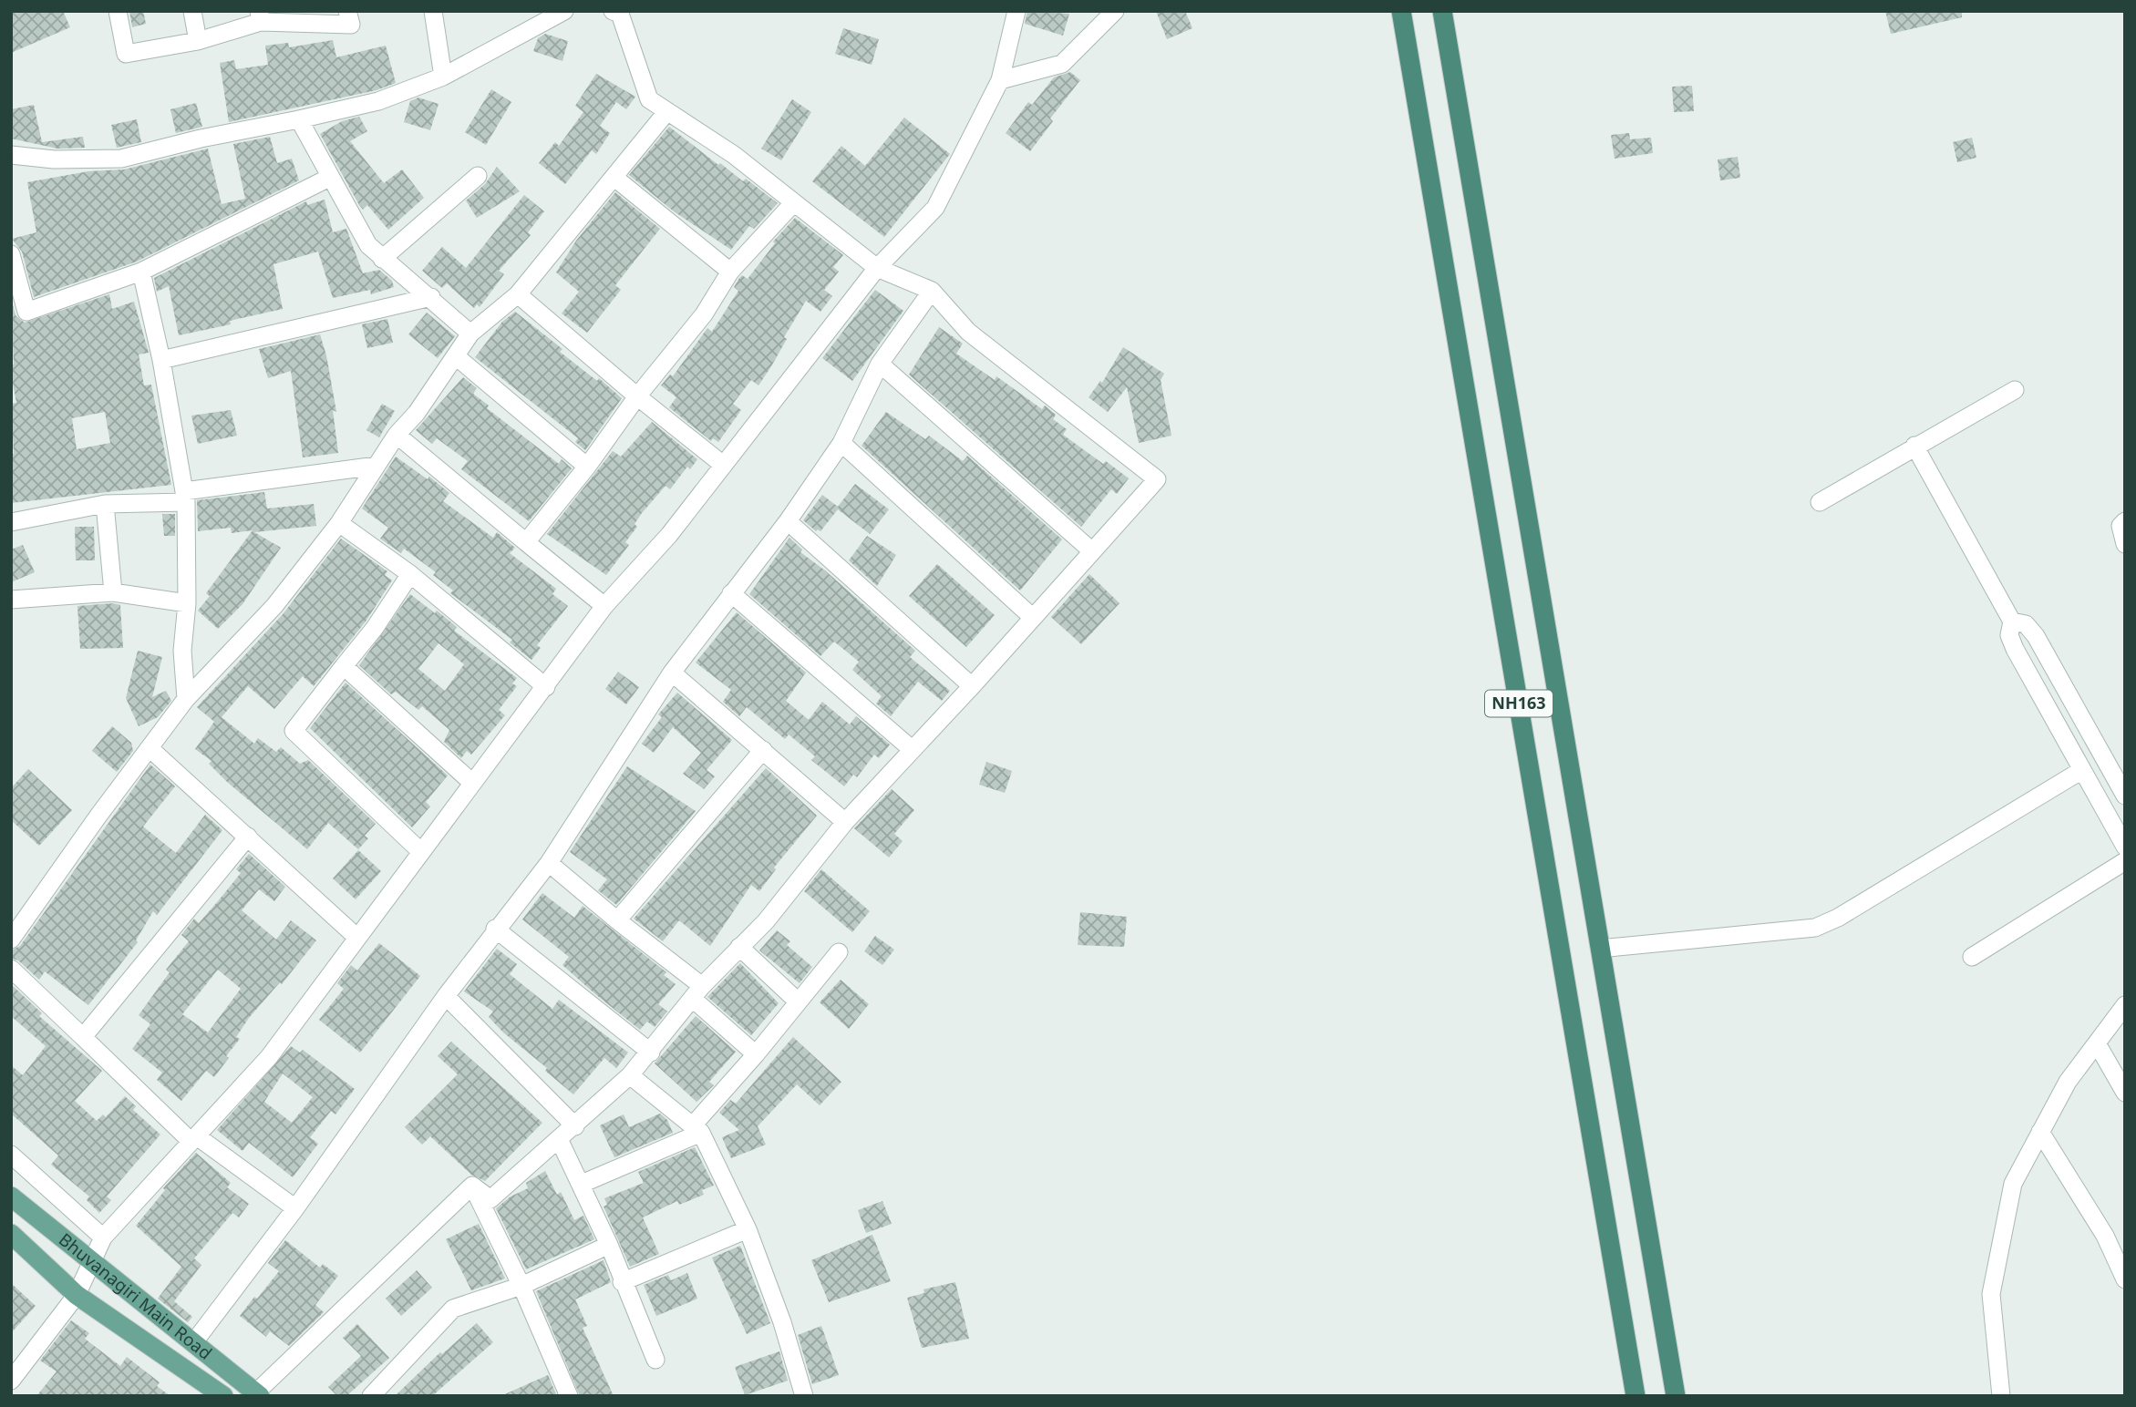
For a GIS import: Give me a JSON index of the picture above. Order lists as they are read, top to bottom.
{
  "streets": {
    "highway": ["NH163"],
    "main road": ["Bhuvanagiri Main Road"]
  }
}
